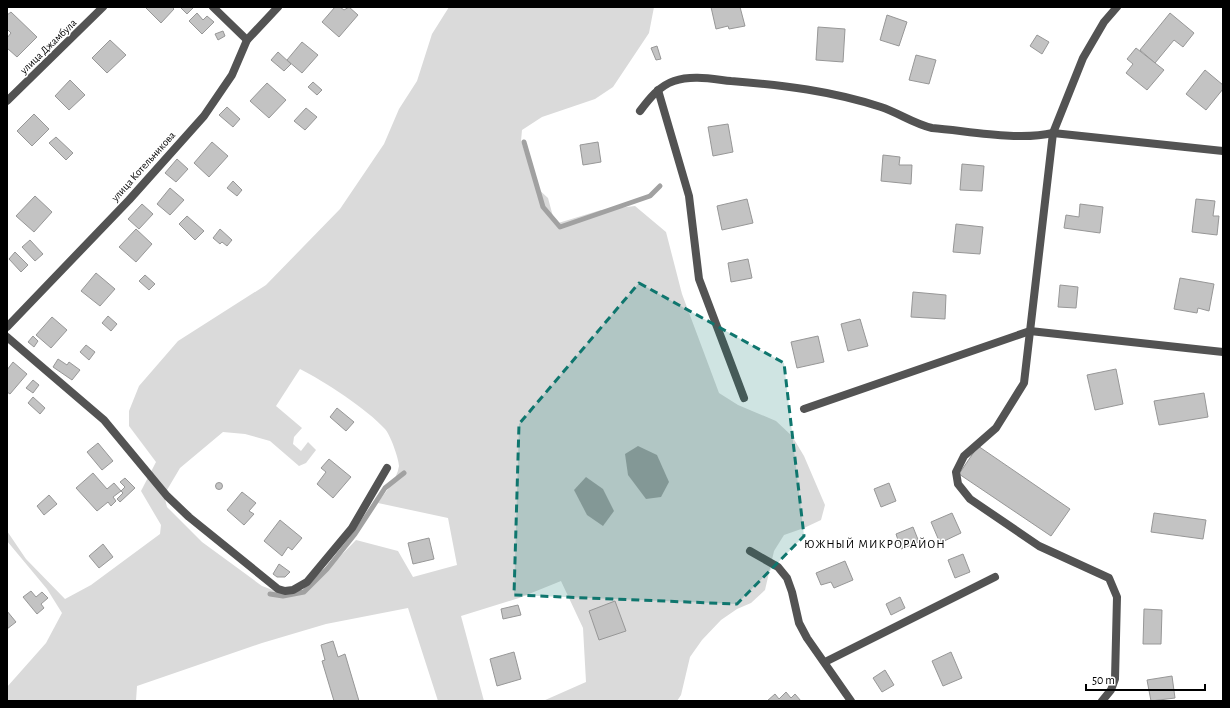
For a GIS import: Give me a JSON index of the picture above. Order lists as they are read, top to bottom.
{
  "streets": {
    "street": ["улица Джамбула", "улица Котельникова"]
  },
  "districts": ["ЮЖНЫЙ МИКРОРАЙОН"],
  "scale_bar": "50 m"
}
